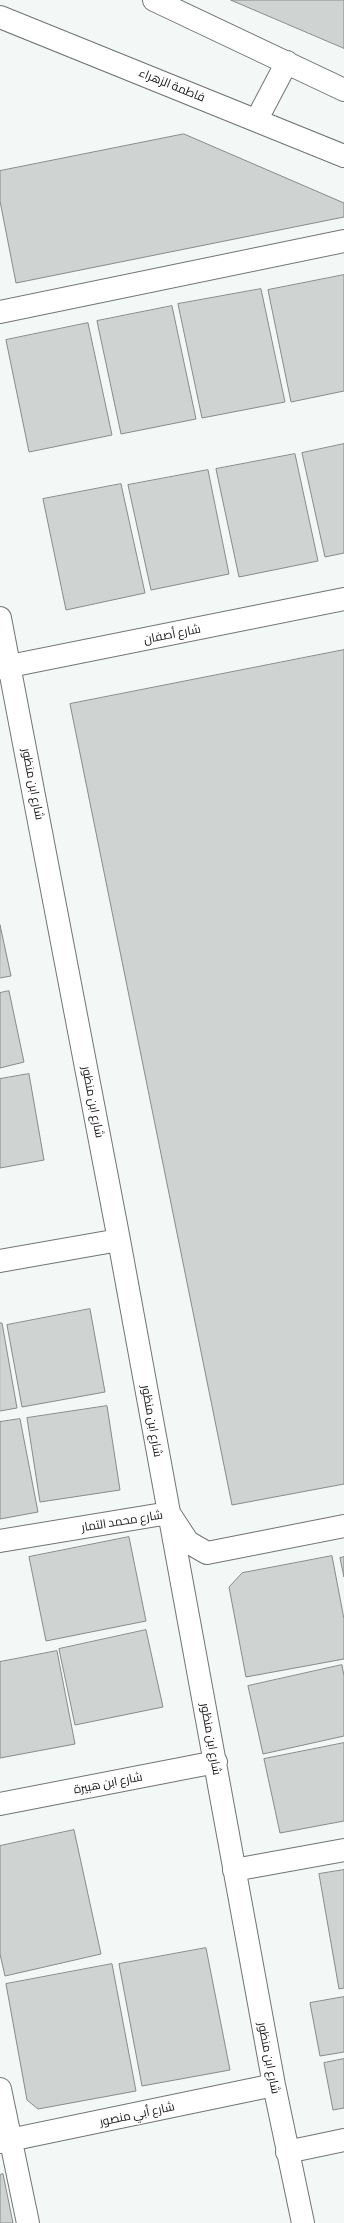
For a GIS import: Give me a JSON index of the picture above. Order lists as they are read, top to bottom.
{
  "streets": {
    "street": [
      "فاطمة الزهراء",
      "شارع أصفان",
      "شارع ابن منظور",
      "شارع محمد التمار",
      "شارع ابن هبيرة",
      "شارع أبي منصور"
    ]
  },
  "crossings": [
    ["شارع أصفان", "شارع ابن منظور"],
    ["شارع ابن منظور", "شارع محمد التمار"],
    ["شارع ابن منظور", "شارع ابن هبيرة"],
    ["شارع ابن منظور", "شارع أبي منصور"]
  ]
}
